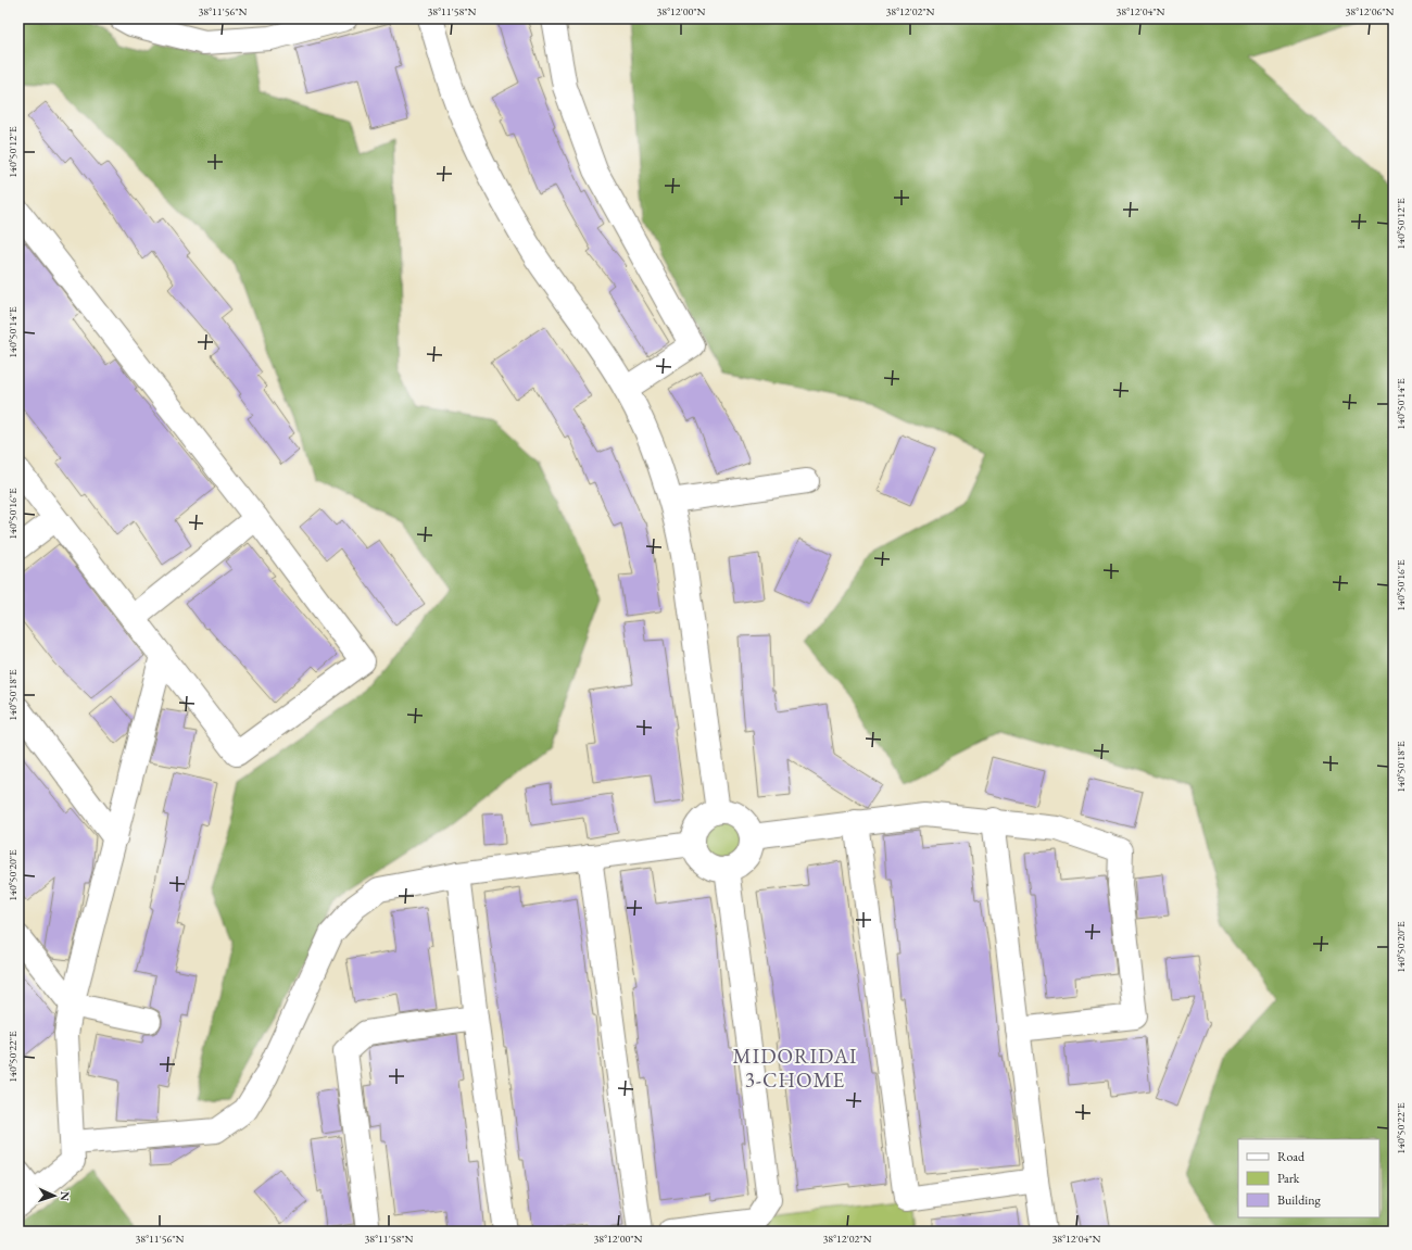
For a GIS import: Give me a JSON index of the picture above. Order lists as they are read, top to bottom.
{
  "districts": ["MIDORIDAI 3-CHOME"],
  "legend": ["Road", "Park", "Building"],
  "north": "right",
  "coordinates": [
    "38°11'56\"N",
    "38°11'58\"N",
    "38°12'00\"N",
    "38°12'02\"N",
    "38°12'04\"N",
    "38°12'06\"N",
    "140°50'12\"E",
    "140°50'14\"E",
    "140°50'16\"E",
    "140°50'18\"E",
    "140°50'20\"E",
    "140°50'22\"E"
  ]
}
